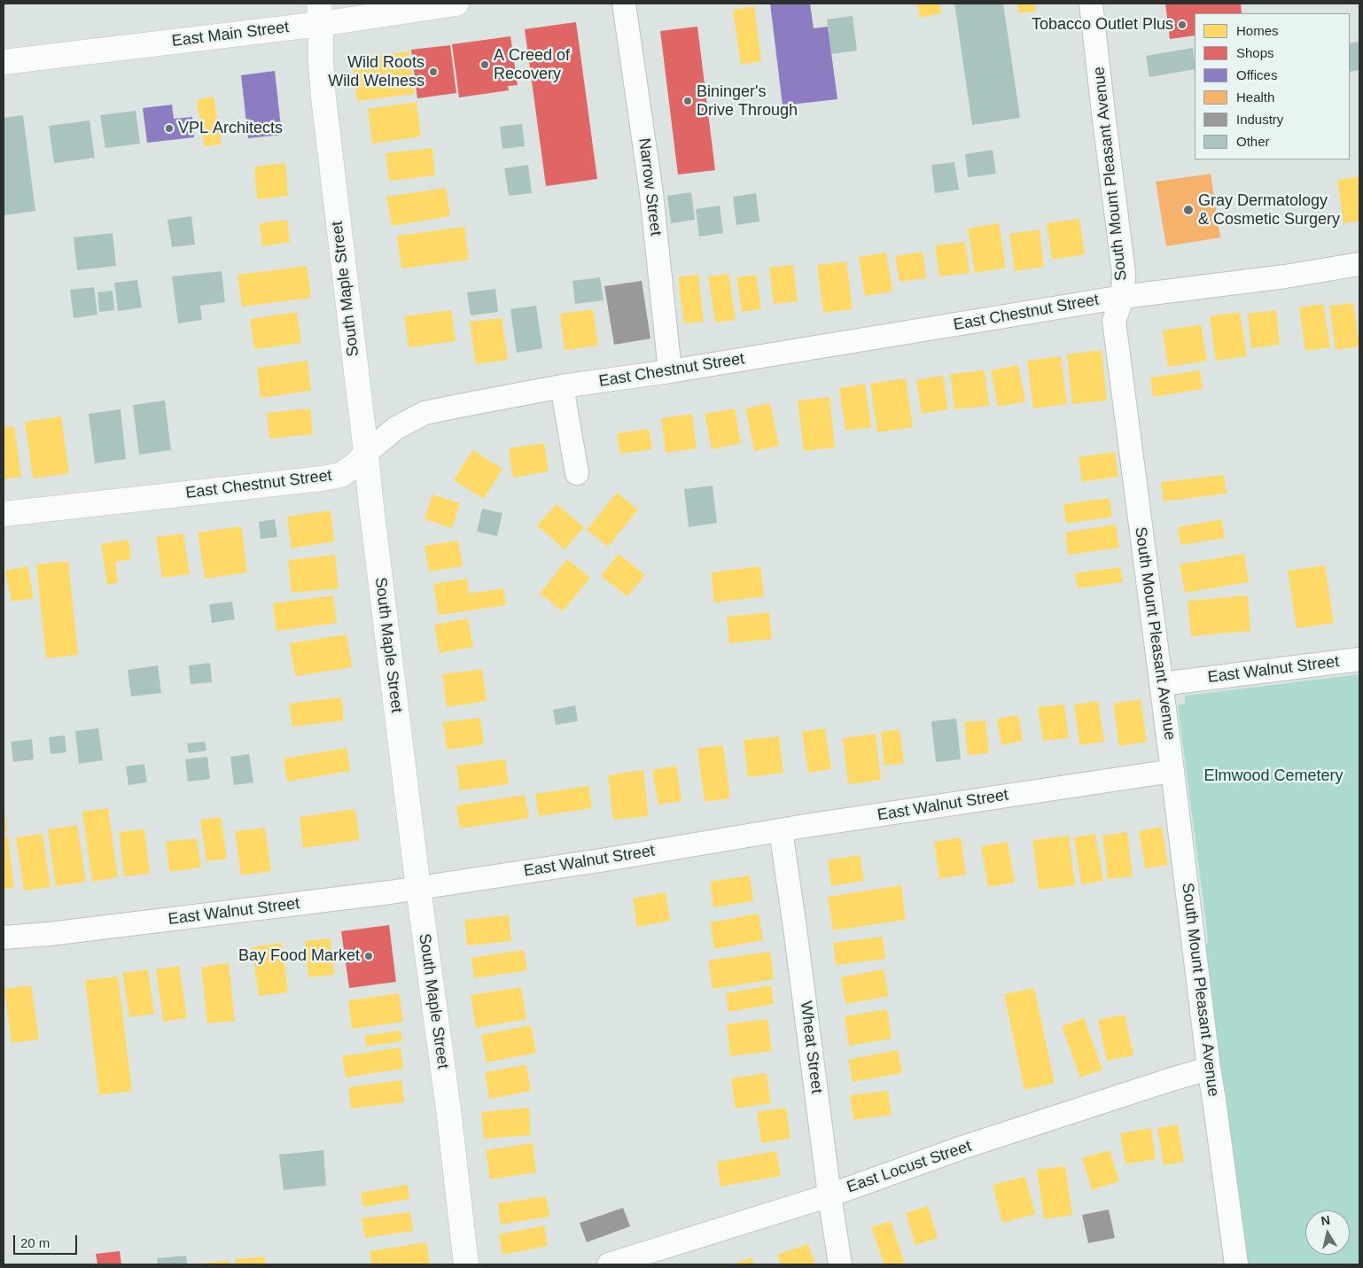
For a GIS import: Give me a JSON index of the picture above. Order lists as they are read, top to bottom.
{
  "streets": {
    "street": [
      "East Main Street",
      "South Mount Pleasant Avenue",
      "Narrow Street",
      "South Maple Street",
      "East Chestnut Street",
      "East Walnut Street",
      "Wheat Street",
      "East Locust Street"
    ]
  },
  "crossings": [
    ["East Main Street", "South Maple Street"],
    ["South Mount Pleasant Avenue", "East Chestnut Street"],
    ["South Mount Pleasant Avenue", "East Walnut Street"],
    ["South Mount Pleasant Avenue", "East Locust Street"],
    ["Narrow Street", "East Chestnut Street"],
    ["South Maple Street", "East Chestnut Street"],
    ["South Maple Street", "East Walnut Street"],
    ["East Walnut Street", "Wheat Street"],
    ["Wheat Street", "East Locust Street"]
  ],
  "parks": ["Elmwood Cemetery"],
  "places": [
    "Tobacco Outlet Plus",
    "A Creed of Recovery",
    "Wild Roots Wild Welness",
    "Bininger's Drive Through",
    "VPL Architects",
    "Gray Dermatology & Cosmetic Surgery",
    "Bay Food Market"
  ],
  "legend": [
    "Homes",
    "Shops",
    "Offices",
    "Health",
    "Industry",
    "Other"
  ],
  "scale_bar": "20 m",
  "north": "top"
}
